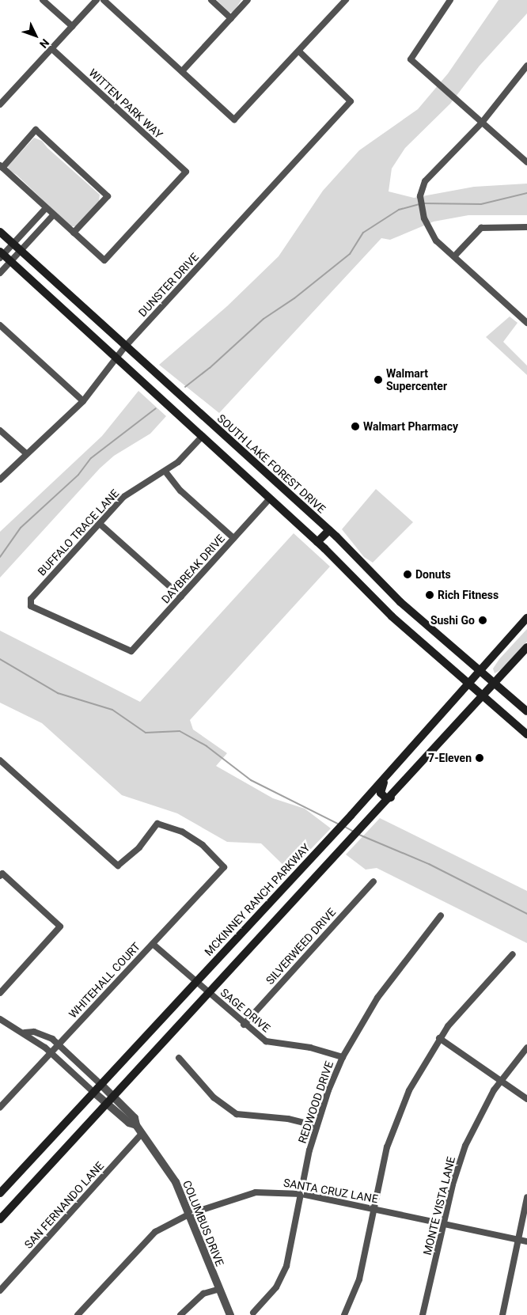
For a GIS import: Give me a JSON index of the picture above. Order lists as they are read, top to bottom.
{
  "streets": {
    "main road": ["SOUTH LAKE FOREST DRIVE", "MCKINNEY RANCH PARKWAY"],
    "street": [
      "WITTEN PARK WAY",
      "DUNSTER DRIVE",
      "BUFFALO TRACE LANE",
      "DAYBREAK DRIVE",
      "SILVERWEED DRIVE",
      "WHITEHALL COURT",
      "SAGE DRIVE",
      "REDWOOD DRIVE",
      "SANTA CRUZ LANE",
      "SAN FERNANDO LANE",
      "MONTE VISTA LANE",
      "COLUMBUS DRIVE"
    ]
  },
  "crossings": [
    ["DUNSTER DRIVE", "SOUTH LAKE FOREST DRIVE"],
    ["SOUTH LAKE FOREST DRIVE", "MCKINNEY RANCH PARKWAY"],
    ["BUFFALO TRACE LANE", "DAYBREAK DRIVE"],
    ["MCKINNEY RANCH PARKWAY", "SAGE DRIVE"],
    ["MCKINNEY RANCH PARKWAY", "COLUMBUS DRIVE"],
    ["SILVERWEED DRIVE", "SAGE DRIVE"],
    ["WHITEHALL COURT", "SAGE DRIVE"],
    ["WHITEHALL COURT", "COLUMBUS DRIVE"],
    ["SAGE DRIVE", "REDWOOD DRIVE"],
    ["REDWOOD DRIVE", "SANTA CRUZ LANE"],
    ["SANTA CRUZ LANE", "MONTE VISTA LANE"],
    ["SANTA CRUZ LANE", "COLUMBUS DRIVE"],
    ["SAN FERNANDO LANE", "COLUMBUS DRIVE"]
  ],
  "places": [
    "Walmart Supercenter",
    "Walmart Pharmacy",
    "Donuts",
    "Rich Fitness",
    "Sushi Go",
    "7-Eleven"
  ],
  "north": "bottom right"
}
